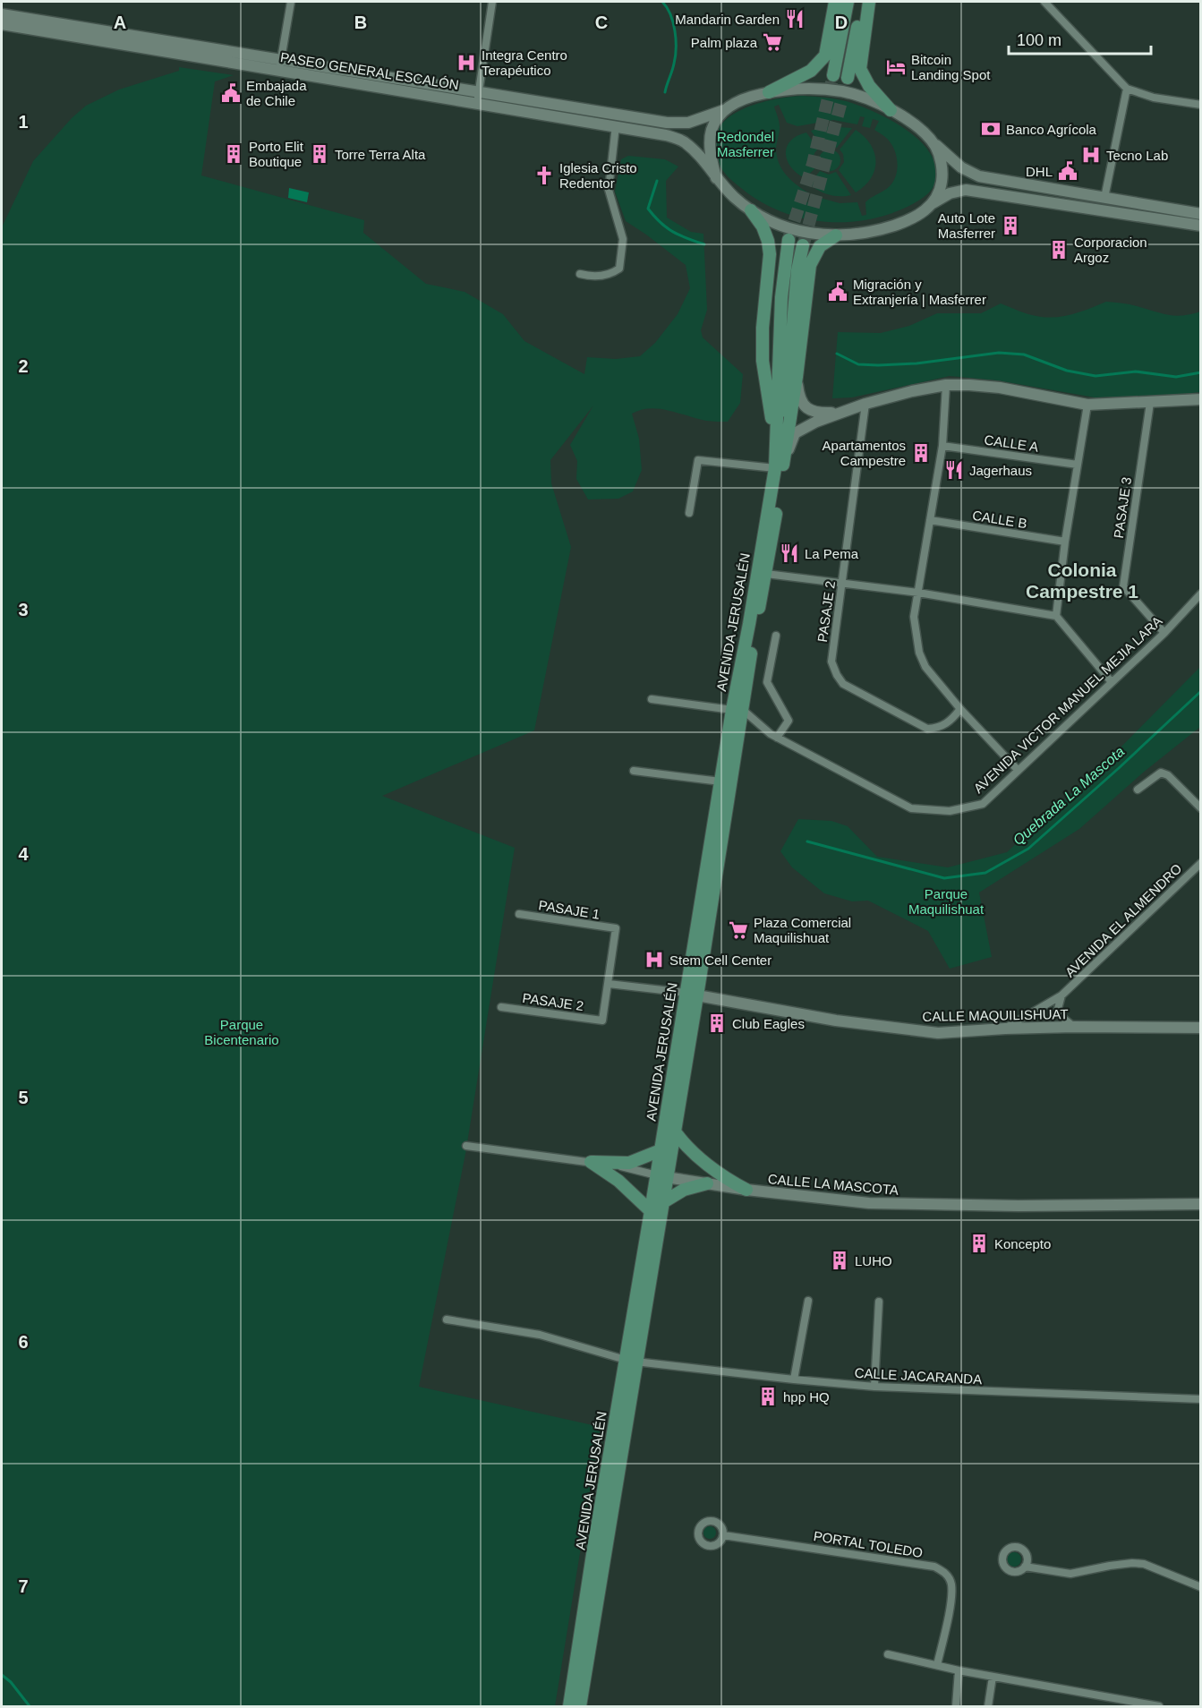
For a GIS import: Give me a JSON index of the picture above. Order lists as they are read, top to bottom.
{
  "streets": {
    "main road": ["AVENIDA JERUSALÉN"],
    "street": [
      "PASEO GENERAL ESCALÓN",
      "CALLE A",
      "PASAJE 3",
      "CALLE B",
      "PASAJE 2",
      "AVENIDA VICTOR MANUEL MEJIA LARA",
      "PASAJE 1",
      "AVENIDA EL ALMENDRO",
      "CALLE MAQUILISHUAT",
      "CALLE LA MASCOTA",
      "CALLE JACARANDA",
      "PORTAL TOLEDO"
    ]
  },
  "crossings": [
    ["PASAJE 3", "AVENIDA VICTOR MANUEL MEJIA LARA"],
    ["PASAJE 2", "PASAJE 1"],
    ["PASAJE 2", "CALLE MAQUILISHUAT"],
    ["AVENIDA JERUSALÉN", "AVENIDA VICTOR MANUEL MEJIA LARA"],
    ["AVENIDA JERUSALÉN", "CALLE MAQUILISHUAT"],
    ["AVENIDA JERUSALÉN", "CALLE LA MASCOTA"],
    ["AVENIDA JERUSALÉN", "CALLE JACARANDA"],
    ["PASAJE 1", "CALLE MAQUILISHUAT"],
    ["AVENIDA EL ALMENDRO", "CALLE MAQUILISHUAT"]
  ],
  "districts": ["Colonia Campestre 1"],
  "water": ["Quebrada La Mascota"],
  "parks": ["Redondel Masferrer", "Parque Maquilishuat", "Parque Bicentenario"],
  "places": {
    "restaurant": ["Mandarin Garden", "Jagerhaus", "La Pema"],
    "supermarket": ["Palm plaza", "Plaza Comercial Maquilishuat"],
    "hospital": ["Integra Centro Terapéutico", "Tecno Lab", "Stem Cell Center"],
    "hotel": ["Bitcoin Landing Spot"],
    "public building": ["Embajada de Chile", "DHL", "Migración y Extranjería | Masferrer"],
    "bank": ["Banco Agrícola"],
    "building": [
      "Porto Elit Boutique",
      "Torre Terra Alta",
      "Auto Lote Masferrer",
      "Corporacion Argoz",
      "Apartamentos Campestre",
      "Club Eagles",
      "Koncepto",
      "LUHO",
      "hpp HQ"
    ],
    "church": ["Iglesia Cristo Redentor"]
  },
  "scale_bar": "100 m",
  "grid": {
    "columns": [
      "A",
      "B",
      "C",
      "D"
    ],
    "rows": [
      "1",
      "2",
      "3",
      "4",
      "5",
      "6",
      "7"
    ]
  }
}
